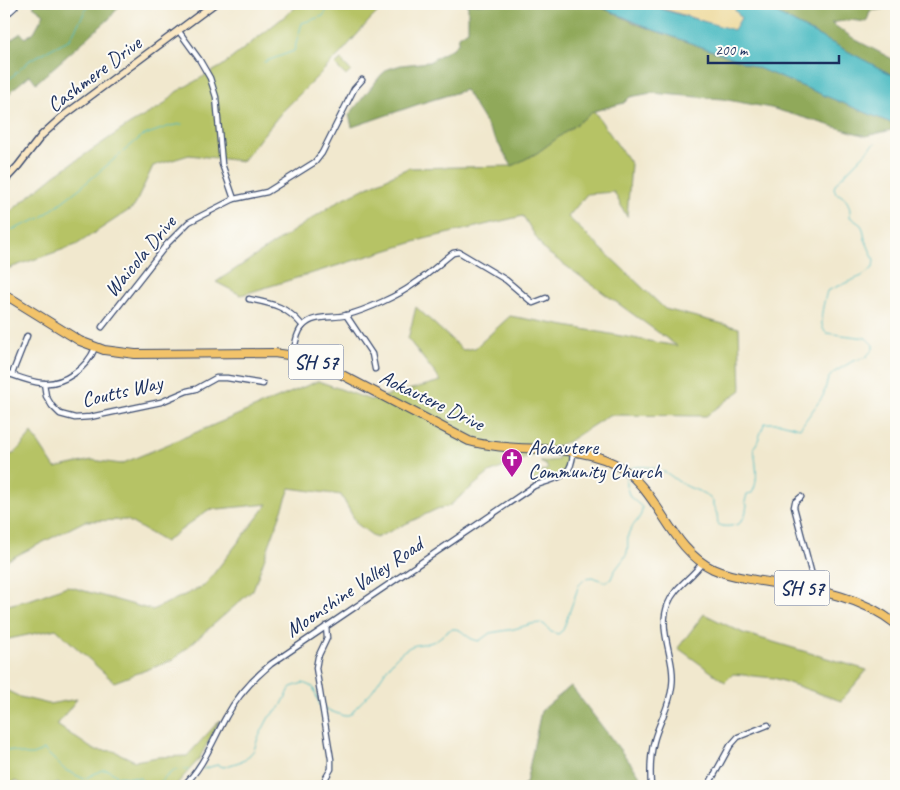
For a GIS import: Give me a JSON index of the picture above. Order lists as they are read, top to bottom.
{
  "streets": {
    "highway": ["SH 57", "Aokautere Drive"],
    "street": [
      "Cashmere Drive",
      "Waicola Drive",
      "Coutts Way",
      "Moonshine Valley Road"
    ]
  },
  "crossings": [
    ["Aokautere Drive", "Moonshine Valley Road"]
  ],
  "places": {
    "church": ["Aokautere Community Church"]
  },
  "scale_bar": "200 m"
}
